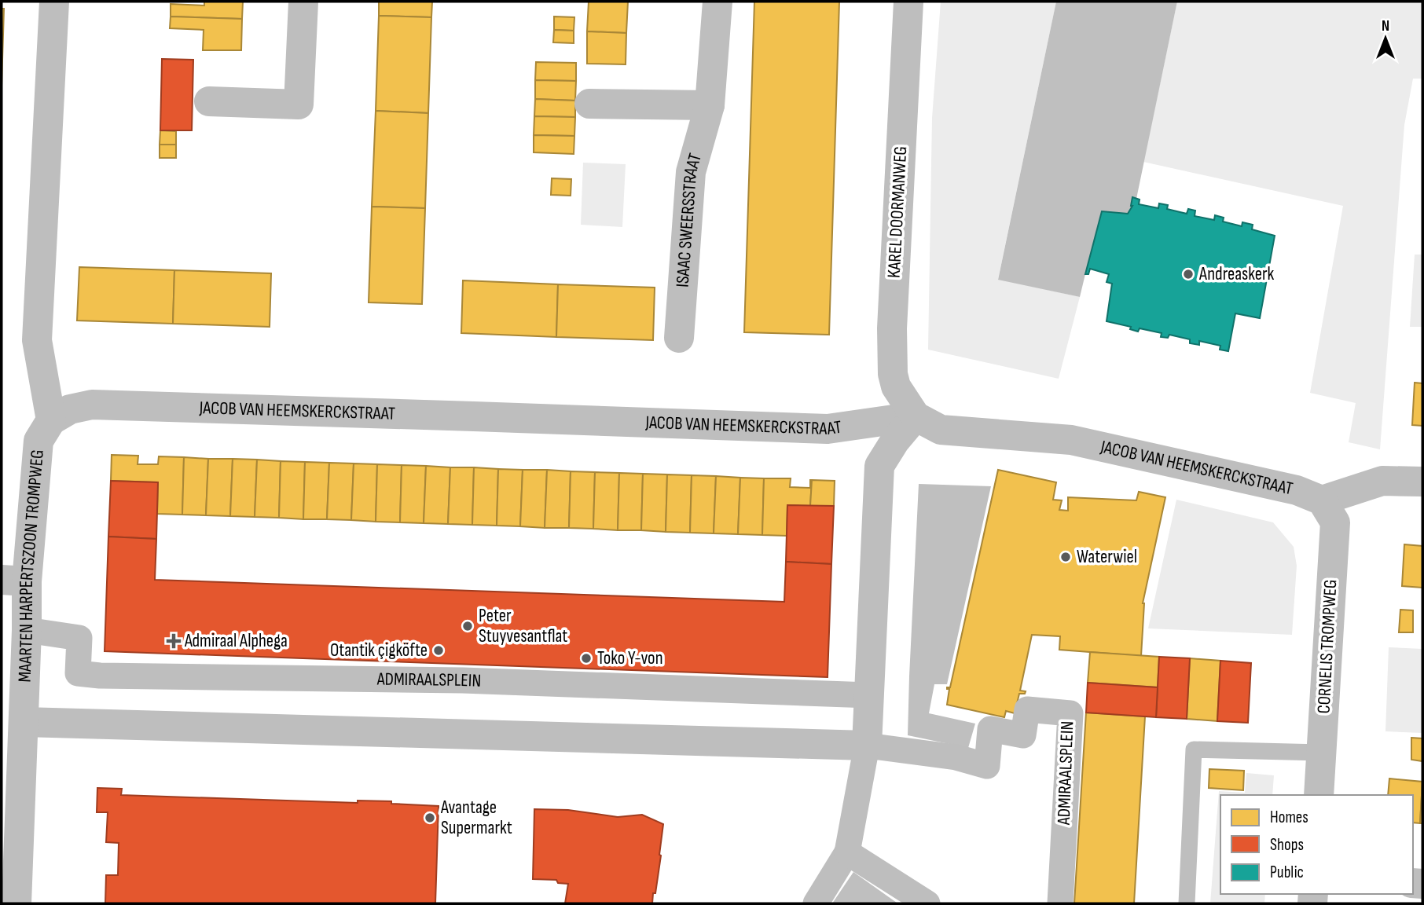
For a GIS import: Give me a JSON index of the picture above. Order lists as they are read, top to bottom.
{
  "streets": {
    "street": [
      "KAREL DOORMANWEG",
      "ISAAC SWEERSSTRAAT",
      "JACOB VAN HEEMSKERCKSTRAAT",
      "MAARTEN HARPERTSZOON TROMPWEG",
      "CORNELIS TROMPWEG",
      "ADMIRAALSPLEIN"
    ]
  },
  "crossings": [
    ["KAREL DOORMANWEG", "JACOB VAN HEEMSKERCKSTRAAT"],
    ["JACOB VAN HEEMSKERCKSTRAAT", "MAARTEN HARPERTSZOON TROMPWEG"],
    ["JACOB VAN HEEMSKERCKSTRAAT", "CORNELIS TROMPWEG"],
    ["MAARTEN HARPERTSZOON TROMPWEG", "ADMIRAALSPLEIN"]
  ],
  "places": {
    "other": [
      "Andreaskerk",
      "Waterwiel",
      "Peter Stuyvesantflat",
      "Otantik çigköfte",
      "Toko Y-von",
      "Avantage Supermarkt"
    ],
    "health": ["Admiraal Alphega"]
  },
  "legend": ["Homes", "Shops", "Public"],
  "north": "top"
}
